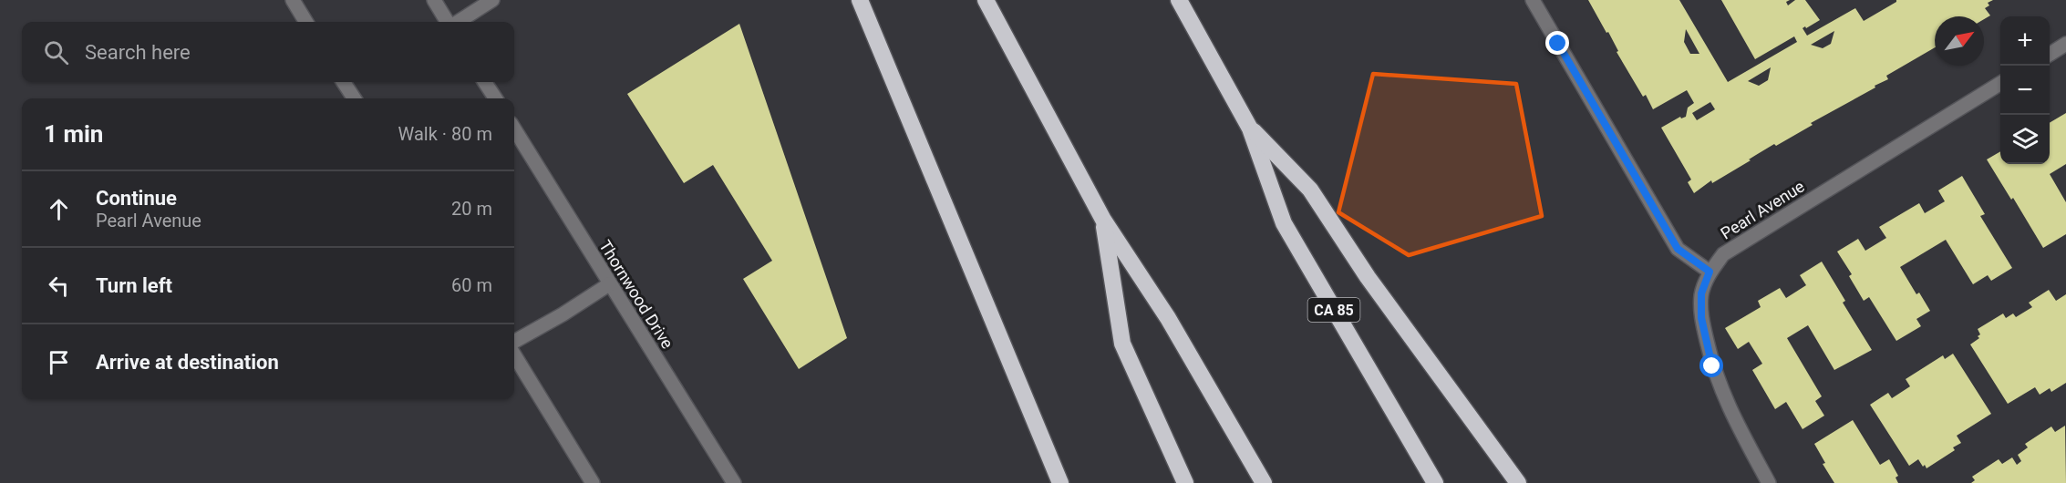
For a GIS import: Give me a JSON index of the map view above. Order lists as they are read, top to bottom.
{
  "streets": {
    "highway": ["CA 85"],
    "street": ["Pearl Avenue", "Thornwood Drive"]
  },
  "north": "top right",
  "page": {
    "map_buttons": ["+", "−"],
    "search": "Search here",
    "heading": ["1 min", "Walk · 80 m"],
    "list": [
      ["Continue", "Pearl Avenue", "20 m"],
      ["Turn left", "60 m"],
      "Arrive at destination"
    ]
  }
}
